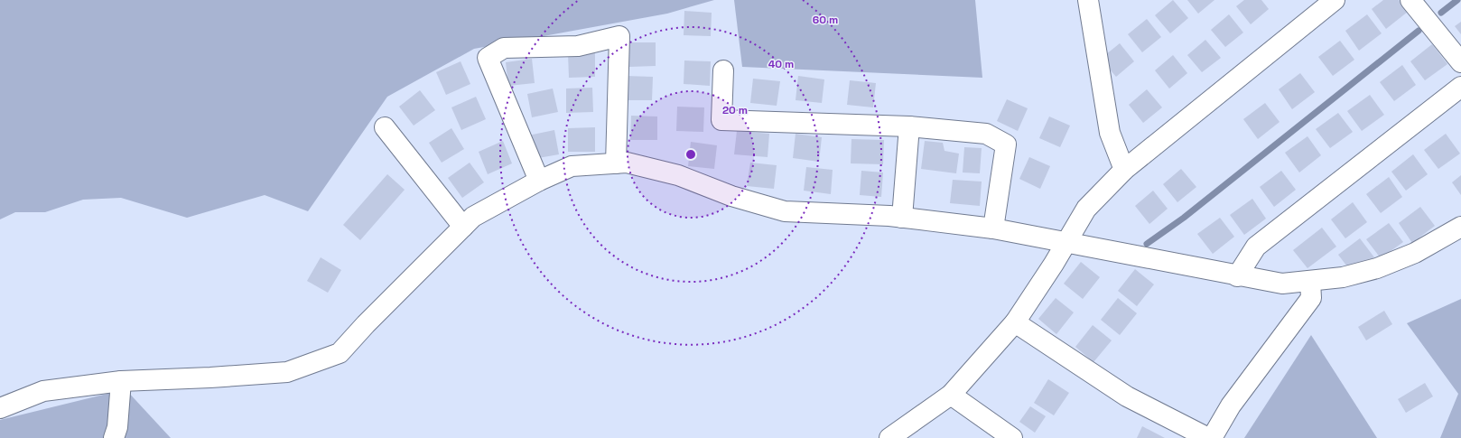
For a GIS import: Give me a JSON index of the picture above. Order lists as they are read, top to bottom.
{
  "rings": ["60 m", "40 m", "20 m"]
}
